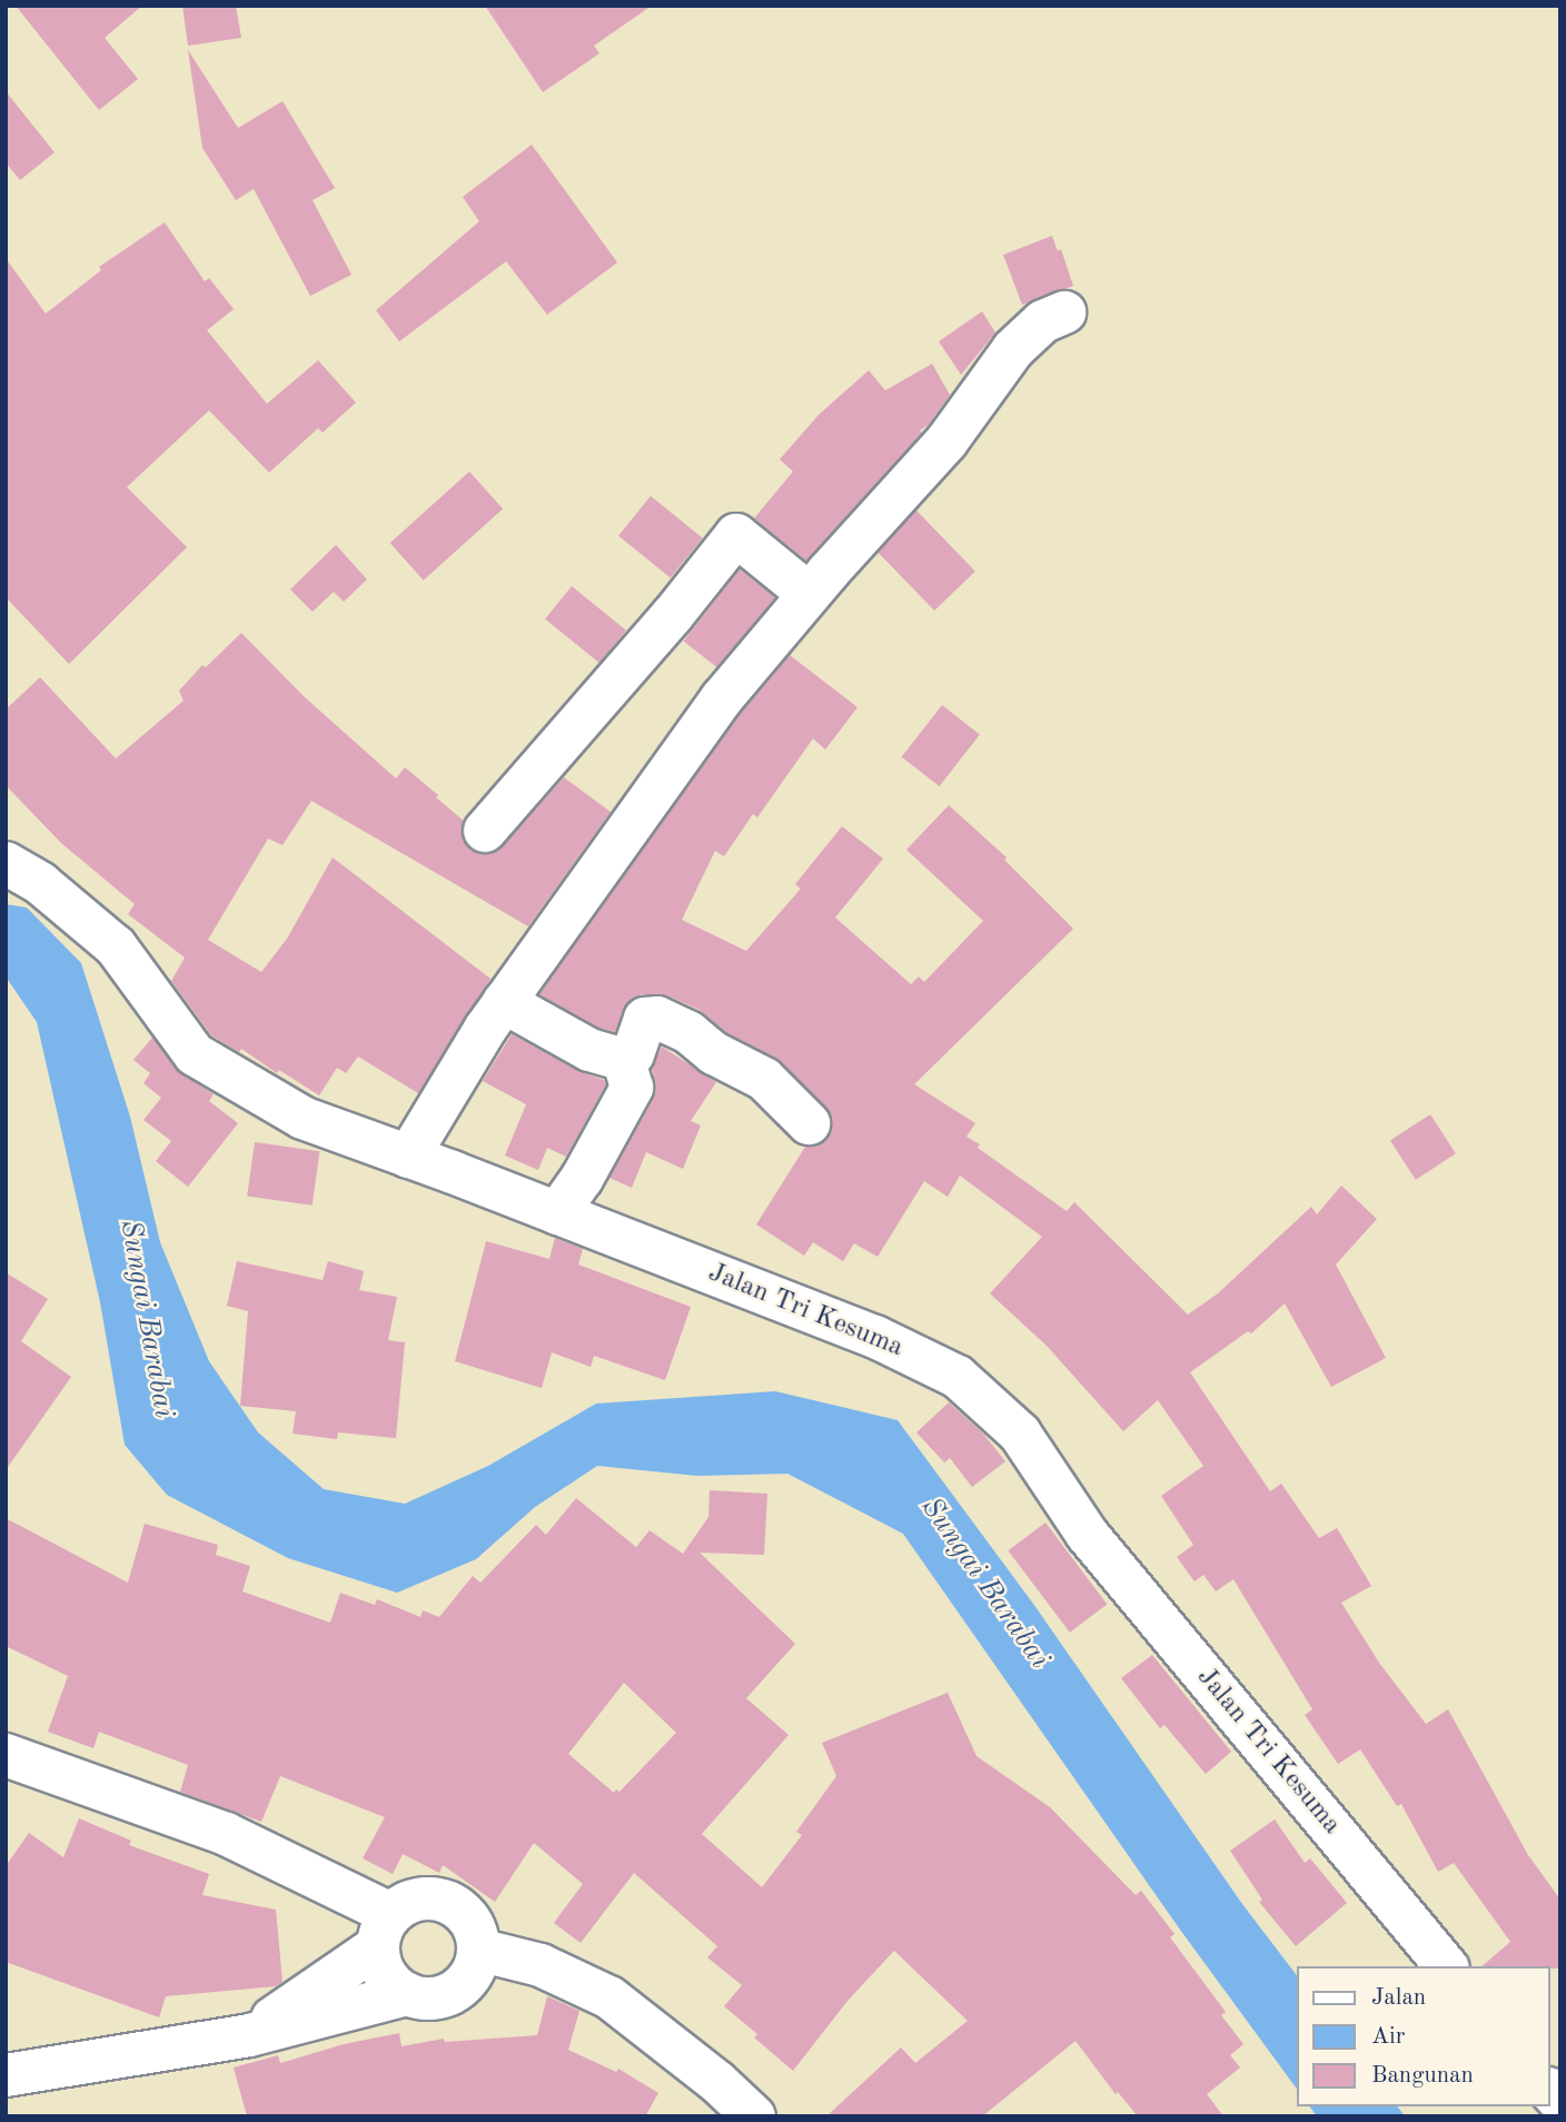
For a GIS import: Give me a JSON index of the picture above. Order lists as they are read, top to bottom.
{
  "streets": {
    "street": ["Jalan Tri Kesuma"]
  },
  "water": ["Sungai Barabai"],
  "legend": ["Jalan", "Air", "Bangunan"]
}
